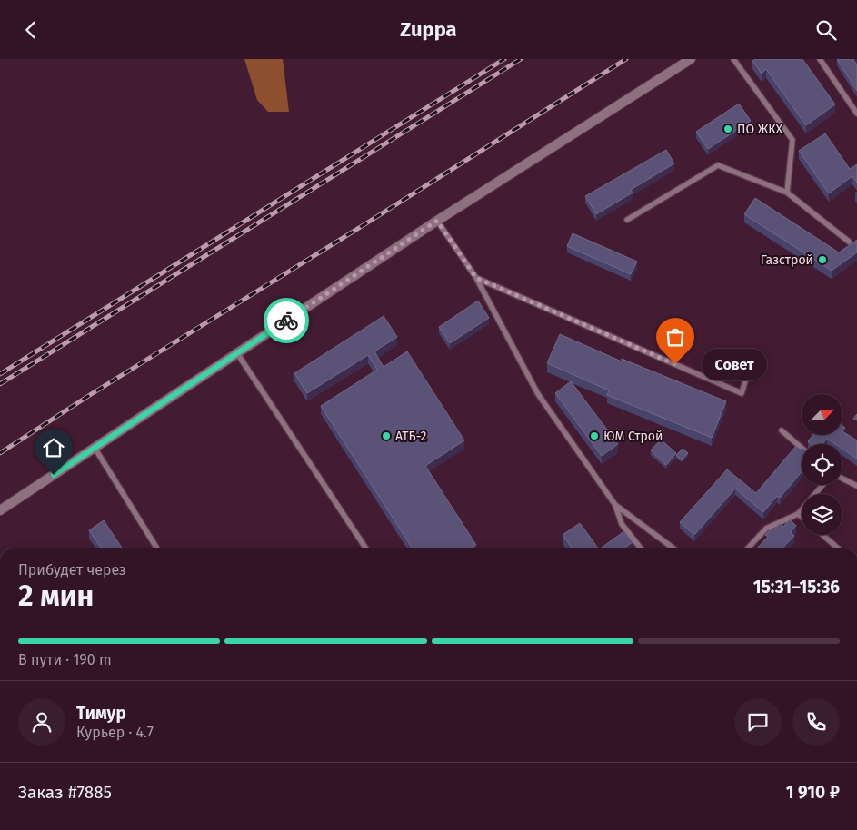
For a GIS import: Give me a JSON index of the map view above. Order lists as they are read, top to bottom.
{
  "places": [
    "ПО ЖКХ",
    "Газстрой",
    "Совет",
    "АТБ-2",
    "ЮМ Строй"
  ],
  "north": "top right",
  "page": {
    "header": "Zuppa",
    "bubble": "Совет",
    "heading": ["2 мин", "Прибудет через", "15:31–15:36"],
    "panel": [
      "Тимур",
      "Курьер · 4.7",
      "Заказ #7885",
      "1 910 ₽"
    ],
    "bar": "В пути · 190 m"
  }
}
